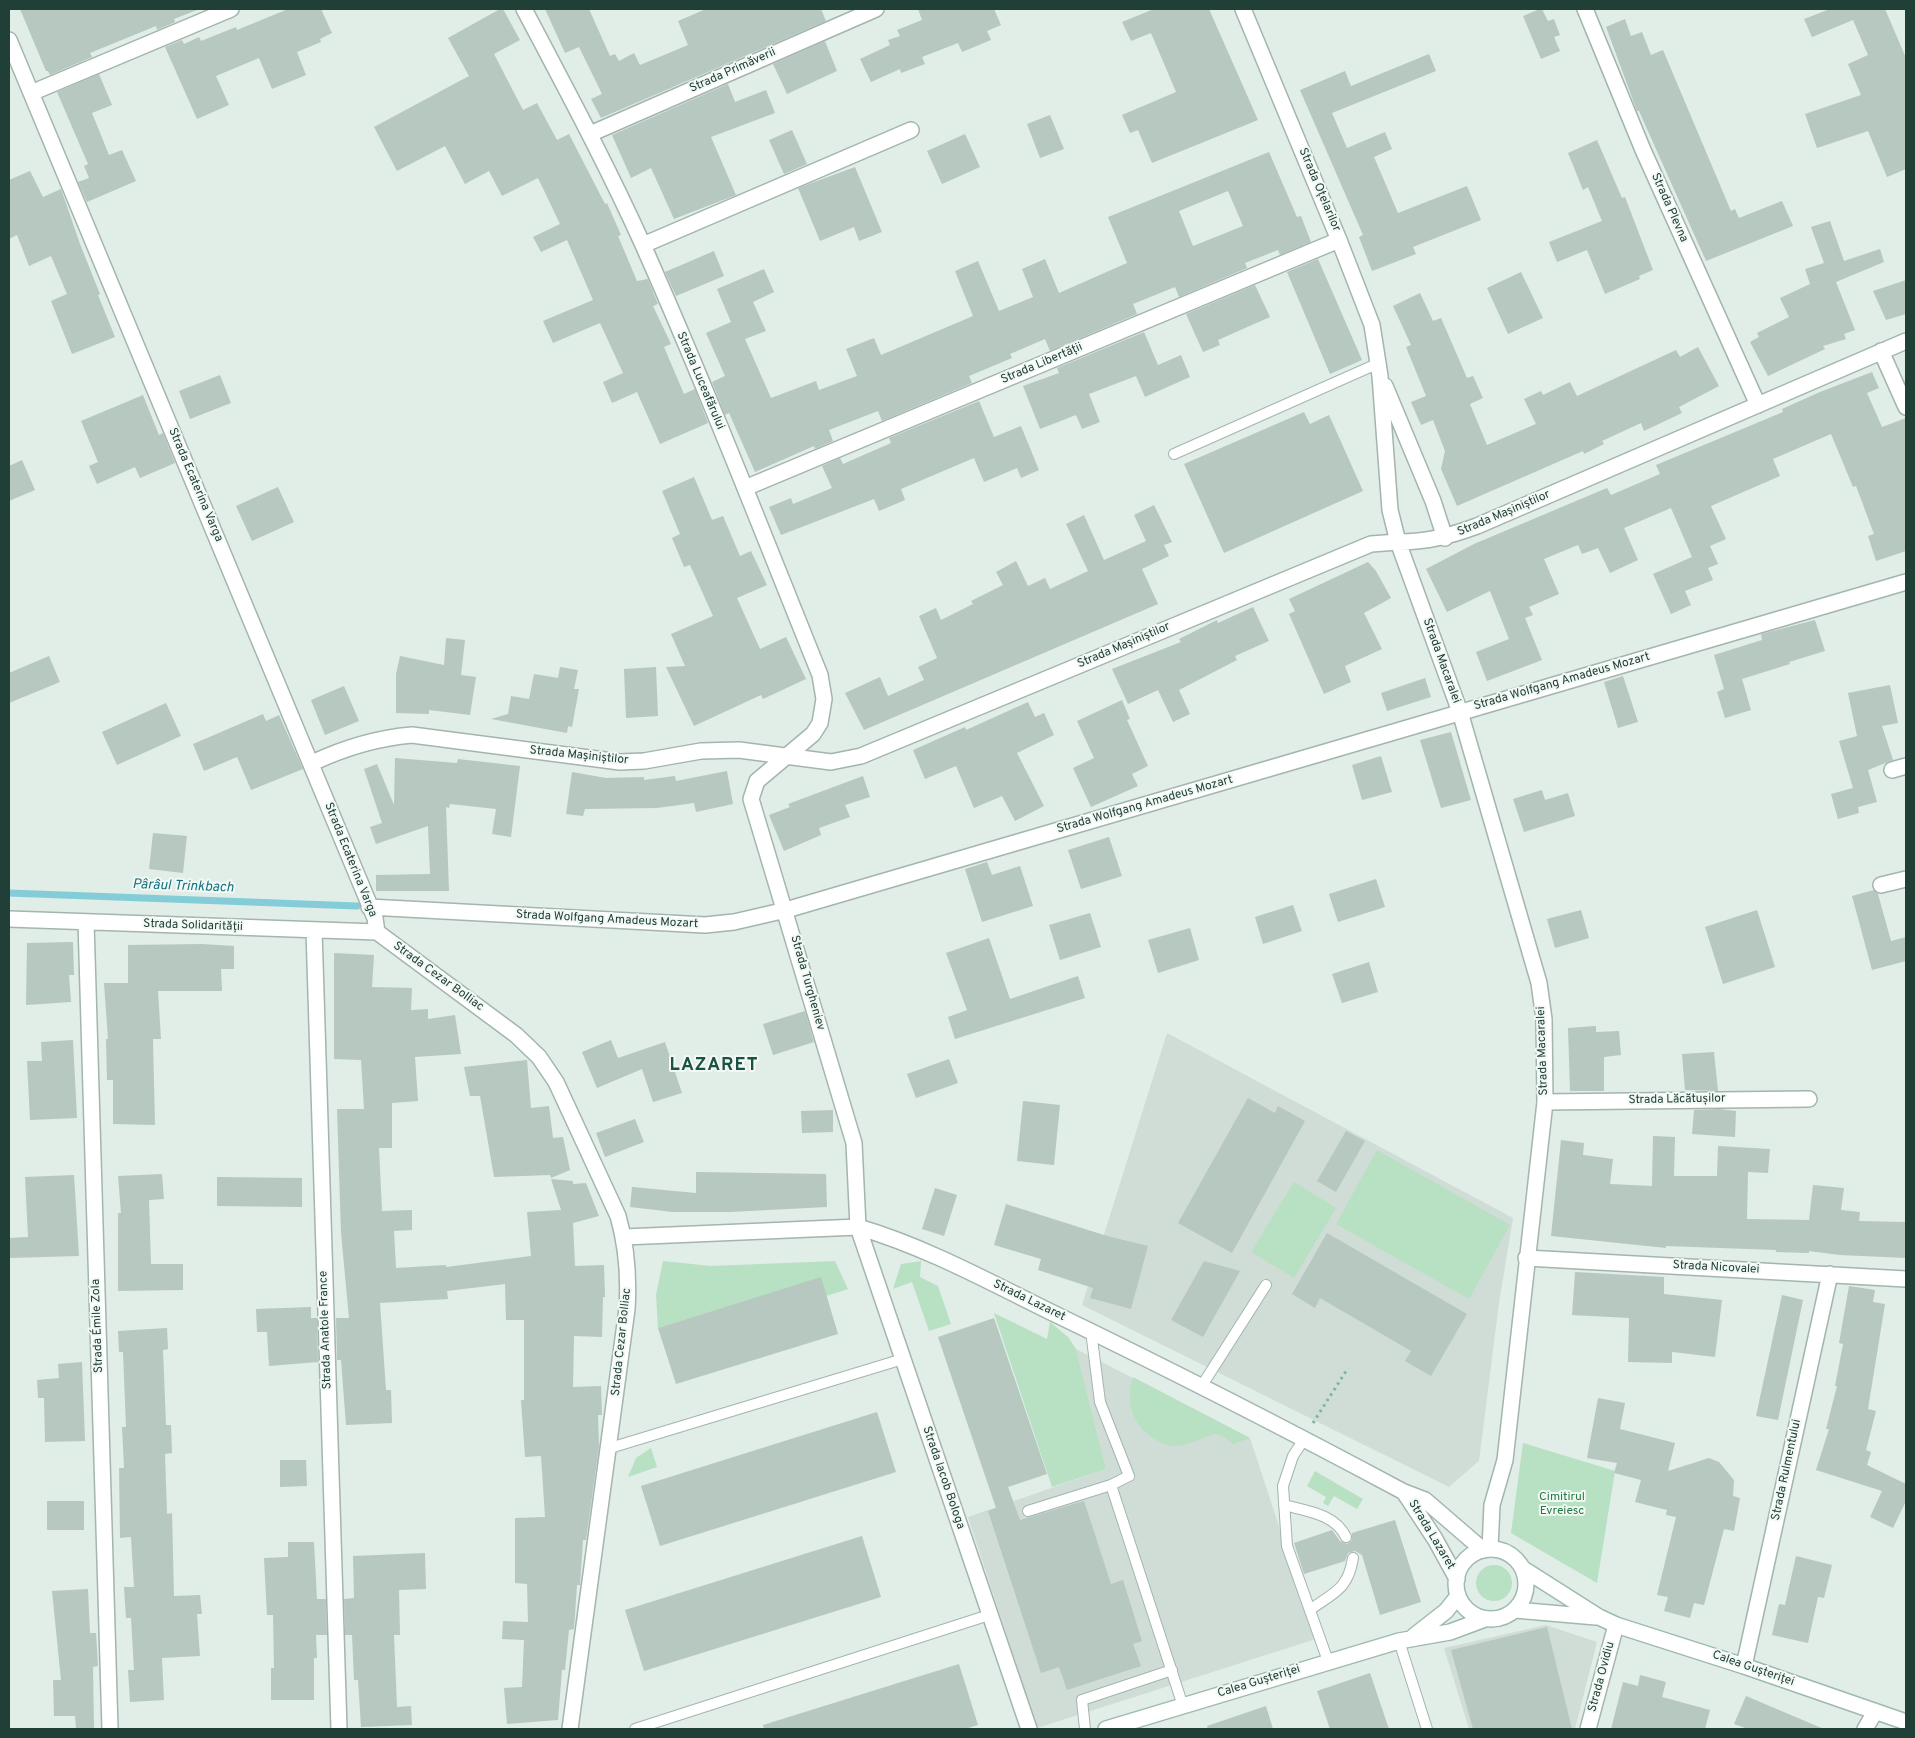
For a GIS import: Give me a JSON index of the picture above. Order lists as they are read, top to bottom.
{
  "streets": {
    "street": [
      "Strada Primăverii",
      "Strada Oțelarilor",
      "Strada Plevna",
      "Strada Libertății",
      "Strada Luceafărului",
      "Strada Ecaterina Varga",
      "Strada Mașiniștilor",
      "Strada Macaralei",
      "Strada Wolfgang Amadeus Mozart",
      "Strada Solidarității",
      "Strada Cezar Bolliac",
      "Strada Turgheniev",
      "Strada Lăcătușilor",
      "Strada Nicovalei",
      "Strada Lazaret",
      "Strada Émile Zola",
      "Strada Anatole France",
      "Strada Rulmentului",
      "Strada Iacob Bologa",
      "Calea Gușteriței",
      "Strada Ovidiu"
    ]
  },
  "crossings": [
    ["Strada Primăverii", "Strada Luceafărului"],
    ["Strada Oțelarilor", "Strada Libertății"],
    ["Strada Oțelarilor", "Strada Mașiniștilor"],
    ["Strada Oțelarilor", "Strada Macaralei"],
    ["Strada Plevna", "Strada Mașiniștilor"],
    ["Strada Libertății", "Strada Luceafărului"],
    ["Strada Luceafărului", "Strada Mașiniștilor"],
    ["Strada Luceafărului", "Strada Turgheniev"],
    ["Strada Ecaterina Varga", "Strada Mașiniștilor"],
    ["Strada Ecaterina Varga", "Strada Wolfgang Amadeus Mozart"],
    ["Strada Ecaterina Varga", "Strada Solidarității"],
    ["Strada Ecaterina Varga", "Strada Cezar Bolliac"],
    ["Strada Mașiniștilor", "Strada Macaralei"],
    ["Strada Mașiniștilor", "Strada Turgheniev"],
    ["Strada Macaralei", "Strada Wolfgang Amadeus Mozart"],
    ["Strada Macaralei", "Strada Lăcătușilor"],
    ["Strada Macaralei", "Strada Nicovalei"],
    ["Strada Macaralei", "Strada Lazaret"],
    ["Strada Macaralei", "Calea Gușteriței"],
    ["Strada Wolfgang Amadeus Mozart", "Strada Turgheniev"],
    ["Strada Solidarității", "Strada Cezar Bolliac"],
    ["Strada Solidarității", "Strada Émile Zola"],
    ["Strada Solidarității", "Strada Anatole France"],
    ["Strada Cezar Bolliac", "Strada Lazaret"],
    ["Strada Turgheniev", "Strada Lazaret"],
    ["Strada Turgheniev", "Strada Iacob Bologa"],
    ["Strada Nicovalei", "Strada Rulmentului"],
    ["Strada Lazaret", "Strada Iacob Bologa"],
    ["Strada Lazaret", "Calea Gușteriței"],
    ["Strada Rulmentului", "Calea Gușteriței"],
    ["Calea Gușteriței", "Strada Ovidiu"]
  ],
  "districts": ["LAZARET"],
  "water": ["Pârâul Trinkbach"],
  "parks": ["Cimitirul Evreiesc"]
}
